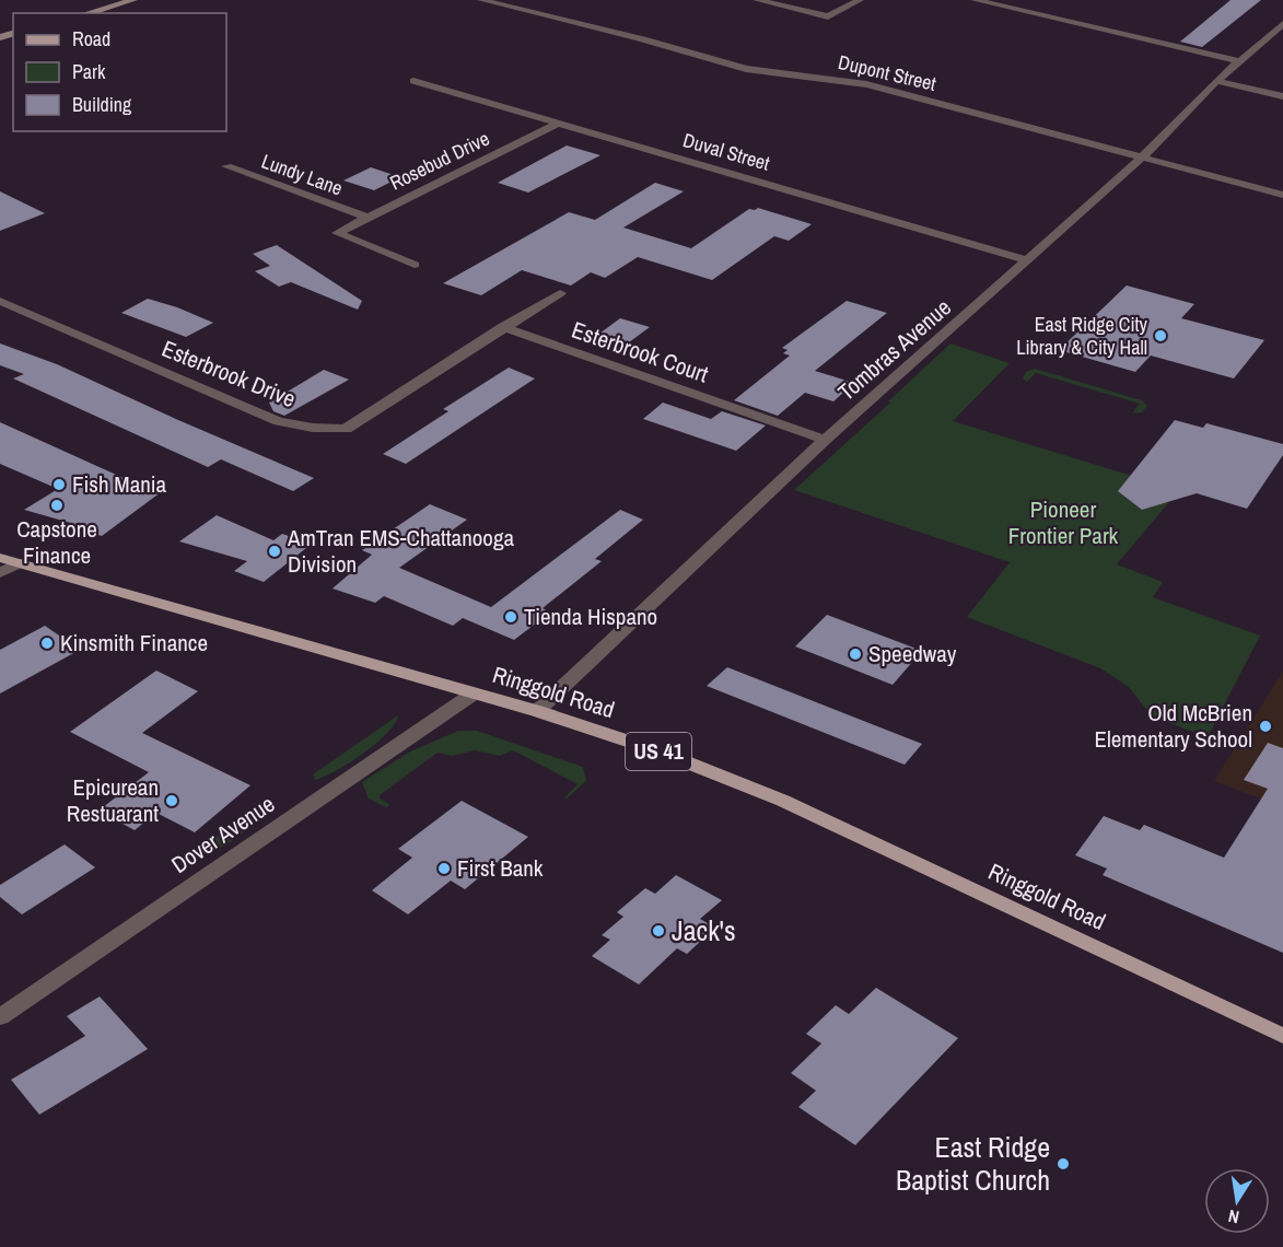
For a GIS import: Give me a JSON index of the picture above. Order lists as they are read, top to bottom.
{
  "streets": {
    "main road": ["Ringgold Road", "US 41"],
    "street": [
      "Dupont Street",
      "Duval Street",
      "Rosebud Drive",
      "Lundy Lane",
      "Tombras Avenue",
      "Esterbrook Court",
      "Esterbrook Drive",
      "Dover Avenue"
    ]
  },
  "crossings": [
    ["Dupont Street", "Tombras Avenue"],
    ["Duval Street", "Rosebud Drive"],
    ["Duval Street", "Tombras Avenue"],
    ["Rosebud Drive", "Lundy Lane"],
    ["Tombras Avenue", "Esterbrook Court"],
    ["Tombras Avenue", "Ringgold Road"],
    ["Esterbrook Court", "Esterbrook Drive"],
    ["Ringgold Road", "Dover Avenue"]
  ],
  "parks": ["Pioneer Frontier Park"],
  "places": [
    "East Ridge City Library & City Hall",
    "Fish Mania",
    "Capstone Finance",
    "AmTran EMS-Chattanooga Division",
    "Tienda Hispano",
    "Kinsmith Finance",
    "Speedway",
    "Old McBrien Elementary School",
    "Epicurean Restuarant",
    "First Bank",
    "Jack's",
    "East Ridge Baptist Church"
  ],
  "legend": ["Road", "Park", "Building"],
  "north": "bottom"
}
